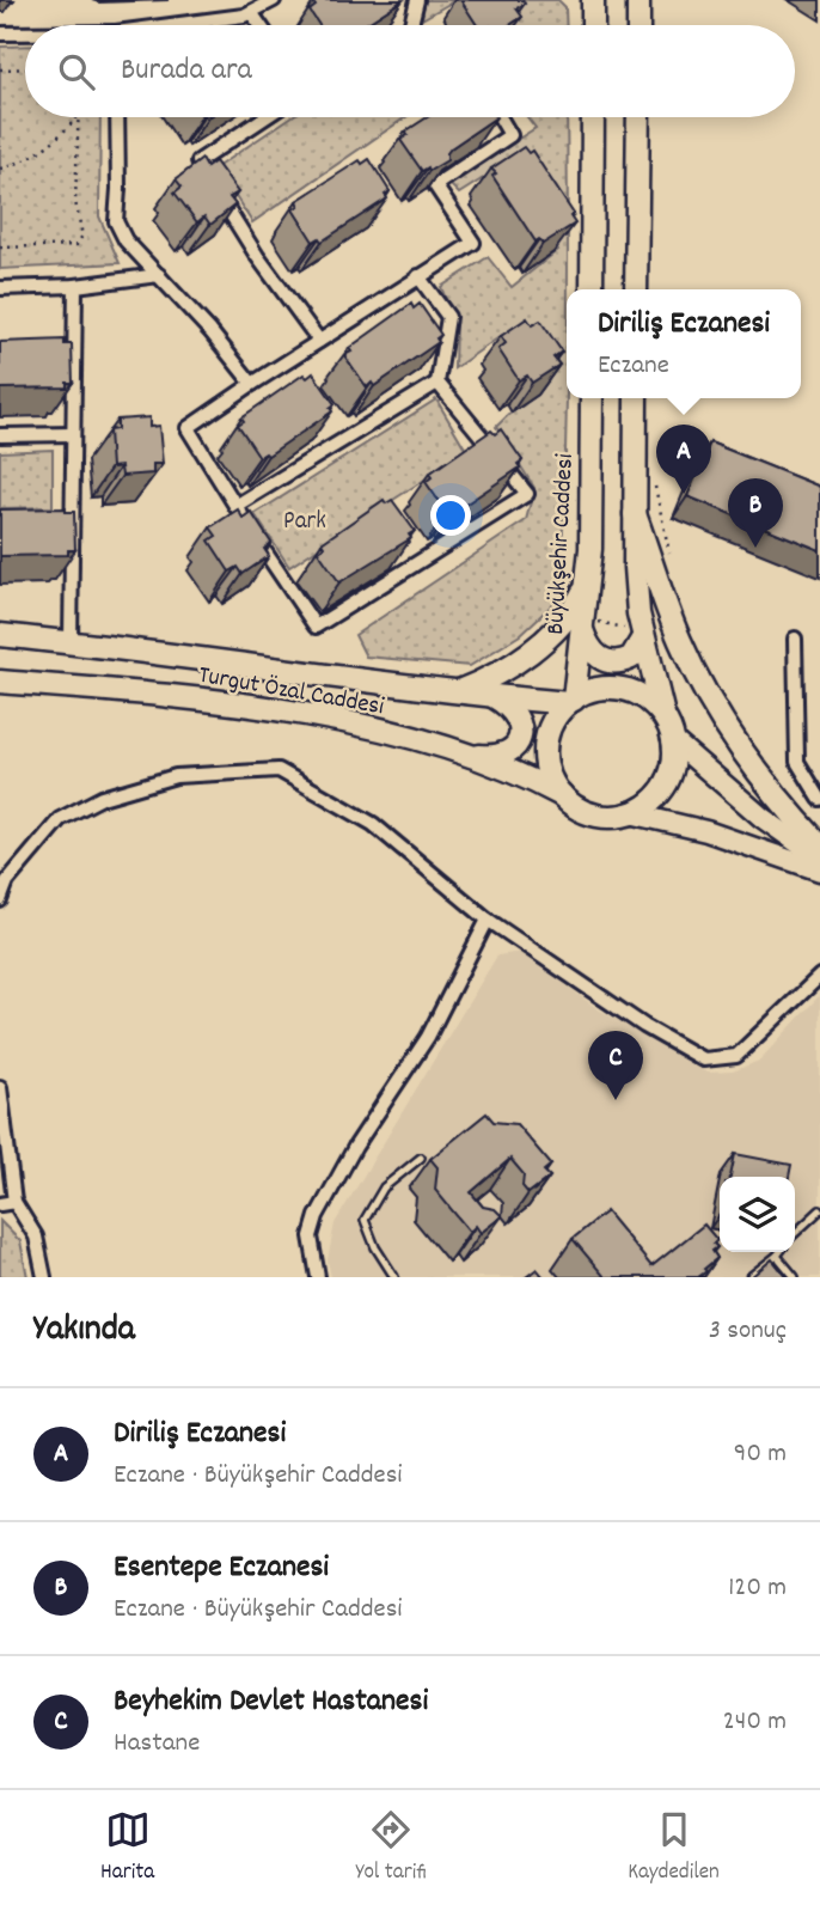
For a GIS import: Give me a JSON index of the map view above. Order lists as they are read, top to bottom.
{
  "streets": {
    "main road": ["Büyükşehir Caddesi", "Turgut Özal Caddesi"]
  },
  "crossings": [
    ["Büyükşehir Caddesi", "Turgut Özal Caddesi"]
  ],
  "parks": ["Park"],
  "page": {
    "search": "Burada ara",
    "popup": ["Diriliş Eczanesi", "Eczane"],
    "pins": ["A", "B", "C"],
    "heading": ["Yakında", "3 sonuç"],
    "list": [
      {
        "mark": "A",
        "name": "Diriliş Eczanesi",
        "note": "Eczane · Büyükşehir Caddesi",
        "value": "90 m"
      },
      {
        "mark": "B",
        "name": "Esentepe Eczanesi",
        "note": "Eczane · Büyükşehir Caddesi",
        "value": "120 m"
      },
      {
        "mark": "C",
        "name": "Beyhekim Devlet Hastanesi",
        "note": "Hastane",
        "value": "240 m"
      }
    ],
    "nav": ["Harita", "Yol tarifi", "Kaydedilen"]
  }
}
